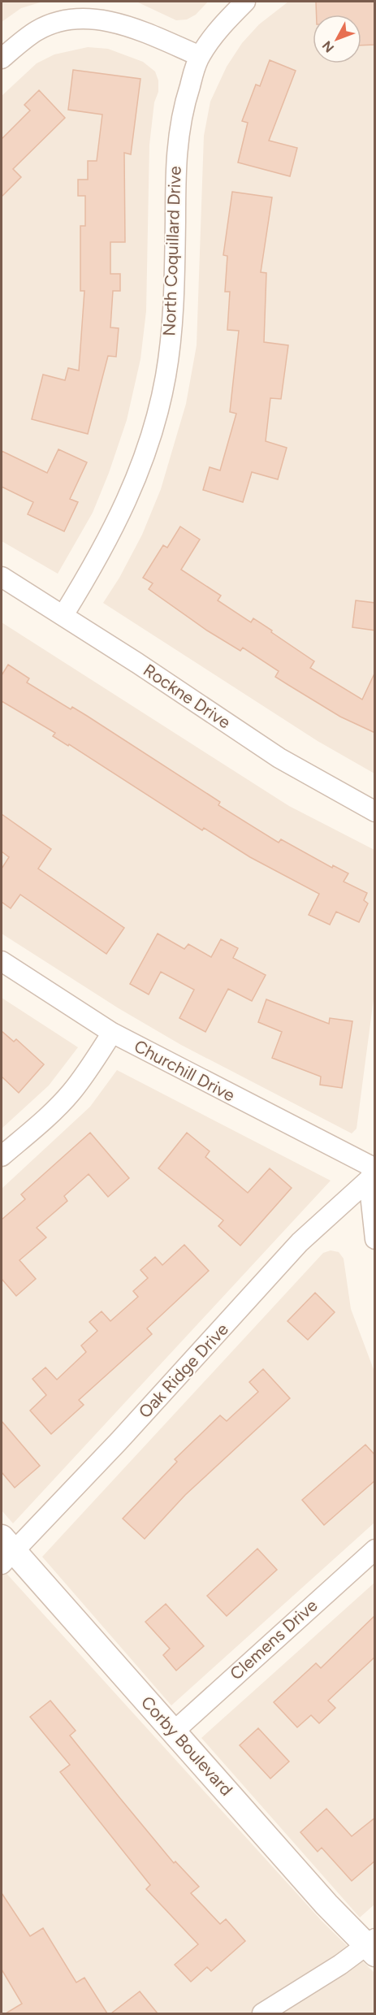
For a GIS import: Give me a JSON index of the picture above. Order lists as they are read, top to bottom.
{
  "streets": {
    "street": [
      "North Coquillard Drive",
      "Rockne Drive",
      "Churchill Drive",
      "Oak Ridge Drive",
      "Clemens Drive",
      "Corby Boulevard"
    ]
  },
  "crossings": [
    ["North Coquillard Drive", "Rockne Drive"],
    ["Churchill Drive", "Oak Ridge Drive"],
    ["Oak Ridge Drive", "Corby Boulevard"],
    ["Clemens Drive", "Corby Boulevard"]
  ],
  "north": "bottom left"
}
